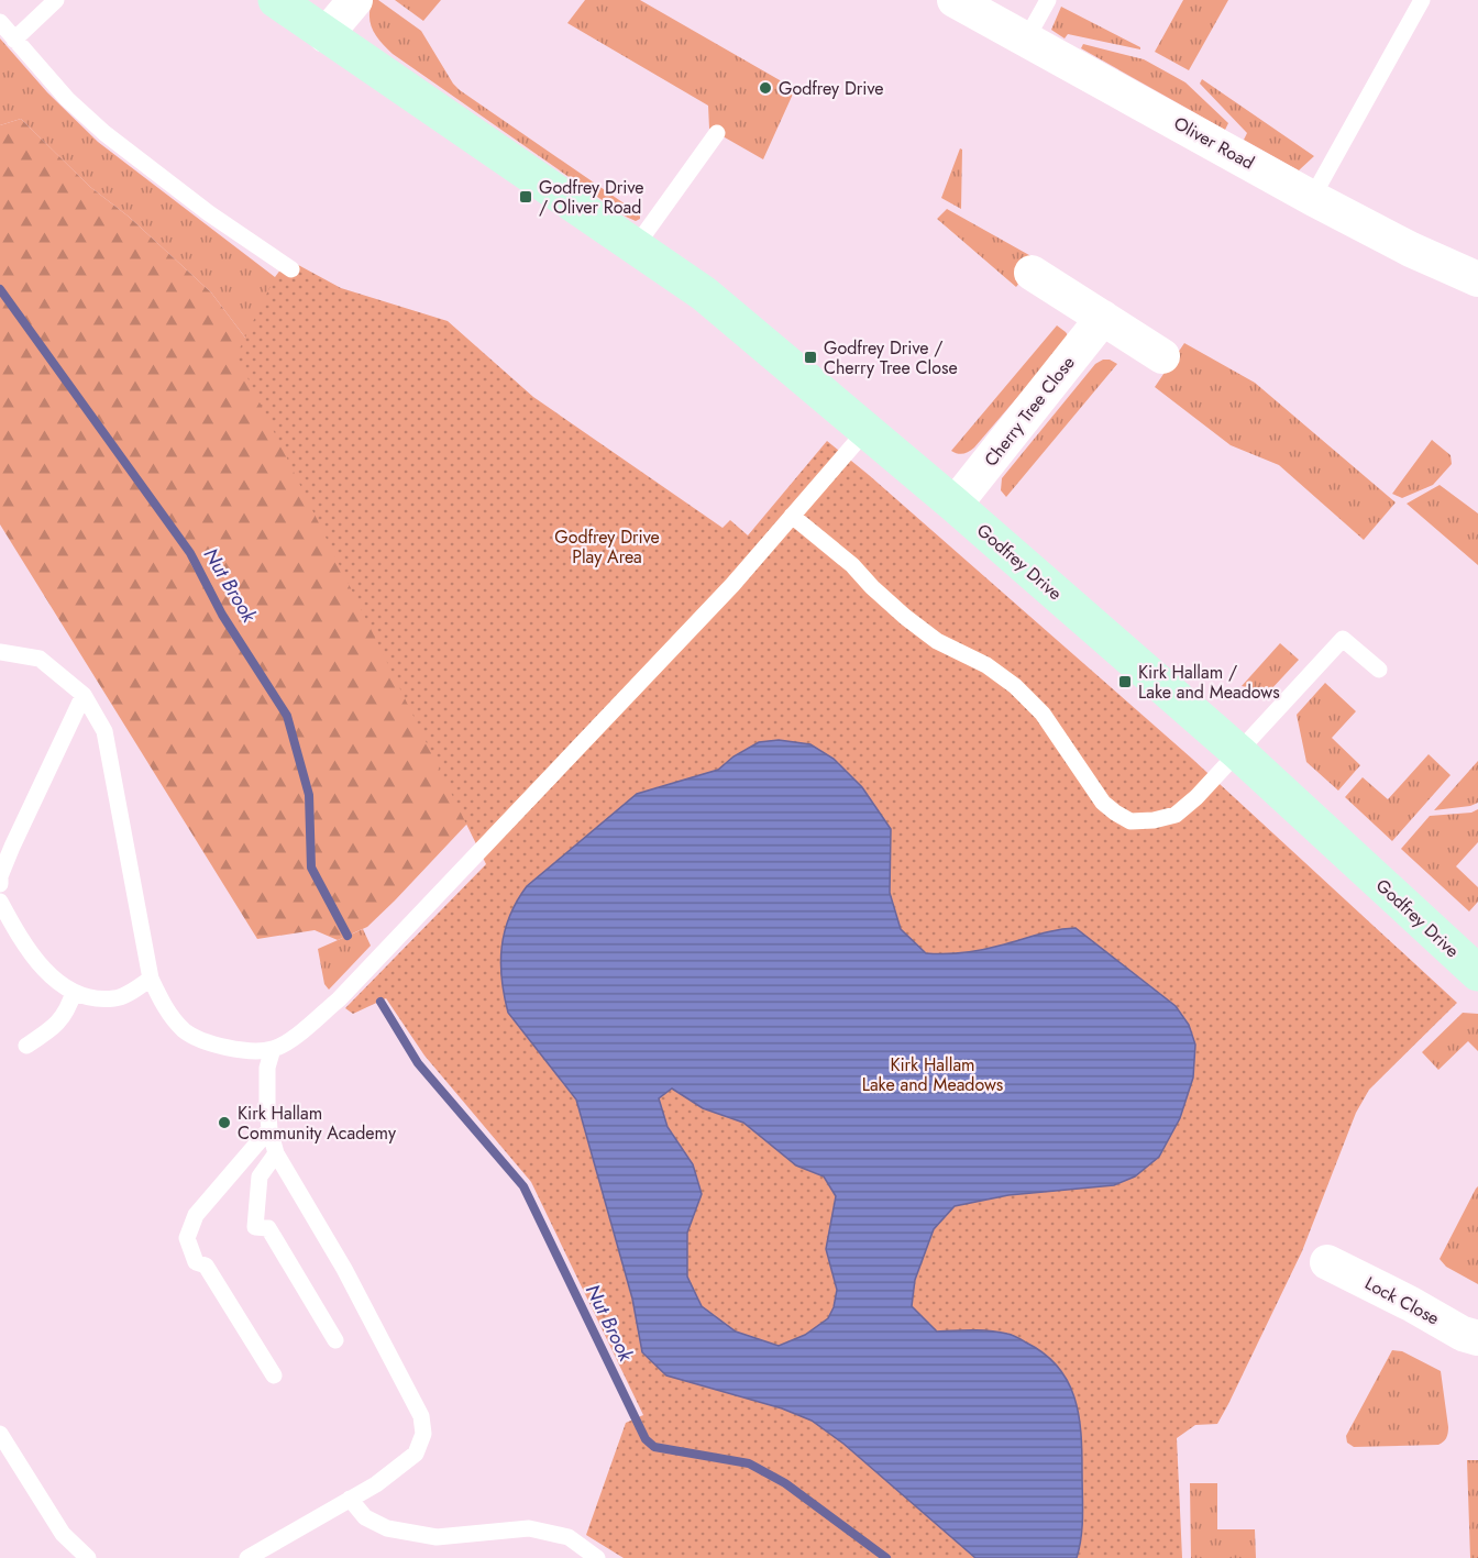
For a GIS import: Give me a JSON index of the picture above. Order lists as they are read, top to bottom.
{
  "streets": {
    "street": [
      "Oliver Road",
      "Cherry Tree Close",
      "Godfrey Drive",
      "Lock Close"
    ]
  },
  "crossings": [
    ["Cherry Tree Close", "Godfrey Drive"]
  ],
  "water": ["Nut Brook"],
  "parks": ["Godfrey Drive Play Area", "Kirk Hallam Lake and Meadows"],
  "places": {
    "other": ["Godfrey Drive", "Kirk Hallam Community Academy"],
    "transit": ["Godfrey Drive / Oliver Road", "Godfrey Drive / Cherry Tree Close", "Kirk Hallam / Lake and Meadows"]
  }
}
